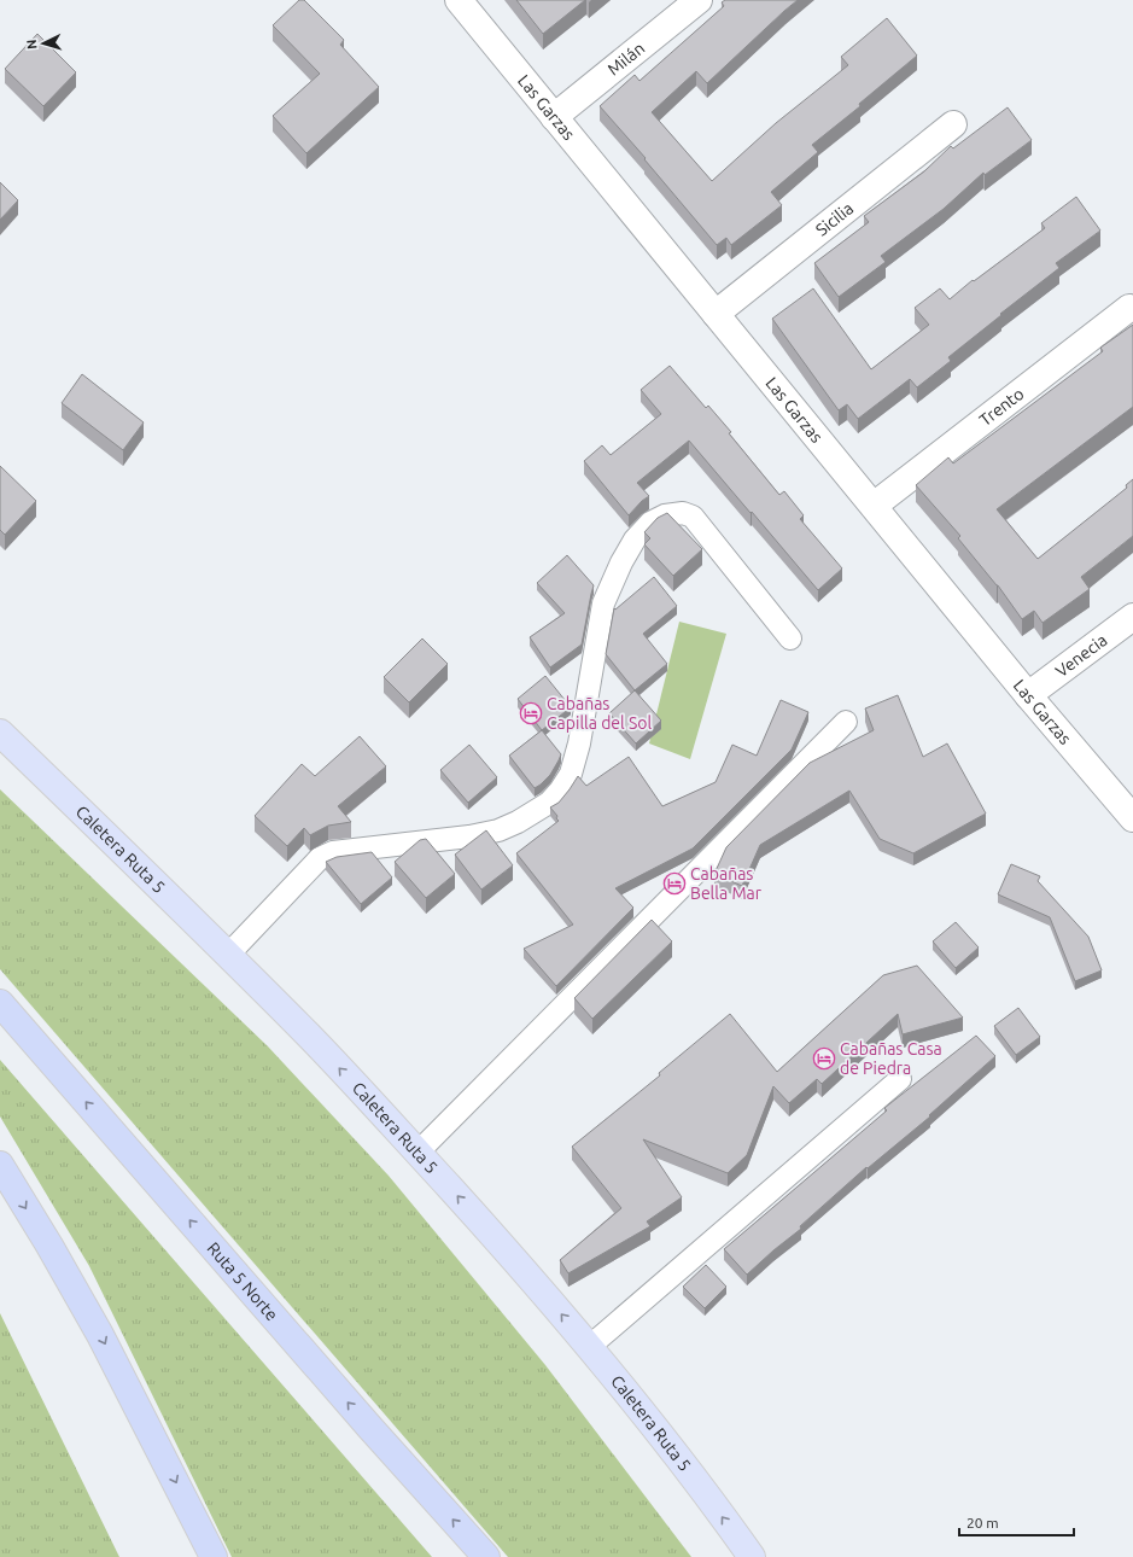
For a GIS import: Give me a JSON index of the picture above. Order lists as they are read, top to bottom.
{
  "streets": {
    "highway": ["Ruta 5 Norte"],
    "main road": ["Caletera Ruta 5"],
    "street": [
      "Milán",
      "Las Garzas",
      "Sicilia",
      "Trento",
      "Venecia"
    ]
  },
  "crossings": [
    ["Milán", "Las Garzas"],
    ["Las Garzas", "Sicilia"],
    ["Las Garzas", "Trento"],
    ["Las Garzas", "Venecia"]
  ],
  "one_way": ["Caletera Ruta 5"],
  "places": {
    "hotel": ["Cabañas Capilla del Sol", "Cabañas Bella Mar", "Cabañas Casa de Piedra"]
  },
  "scale_bar": "20 m",
  "north": "left"
}
